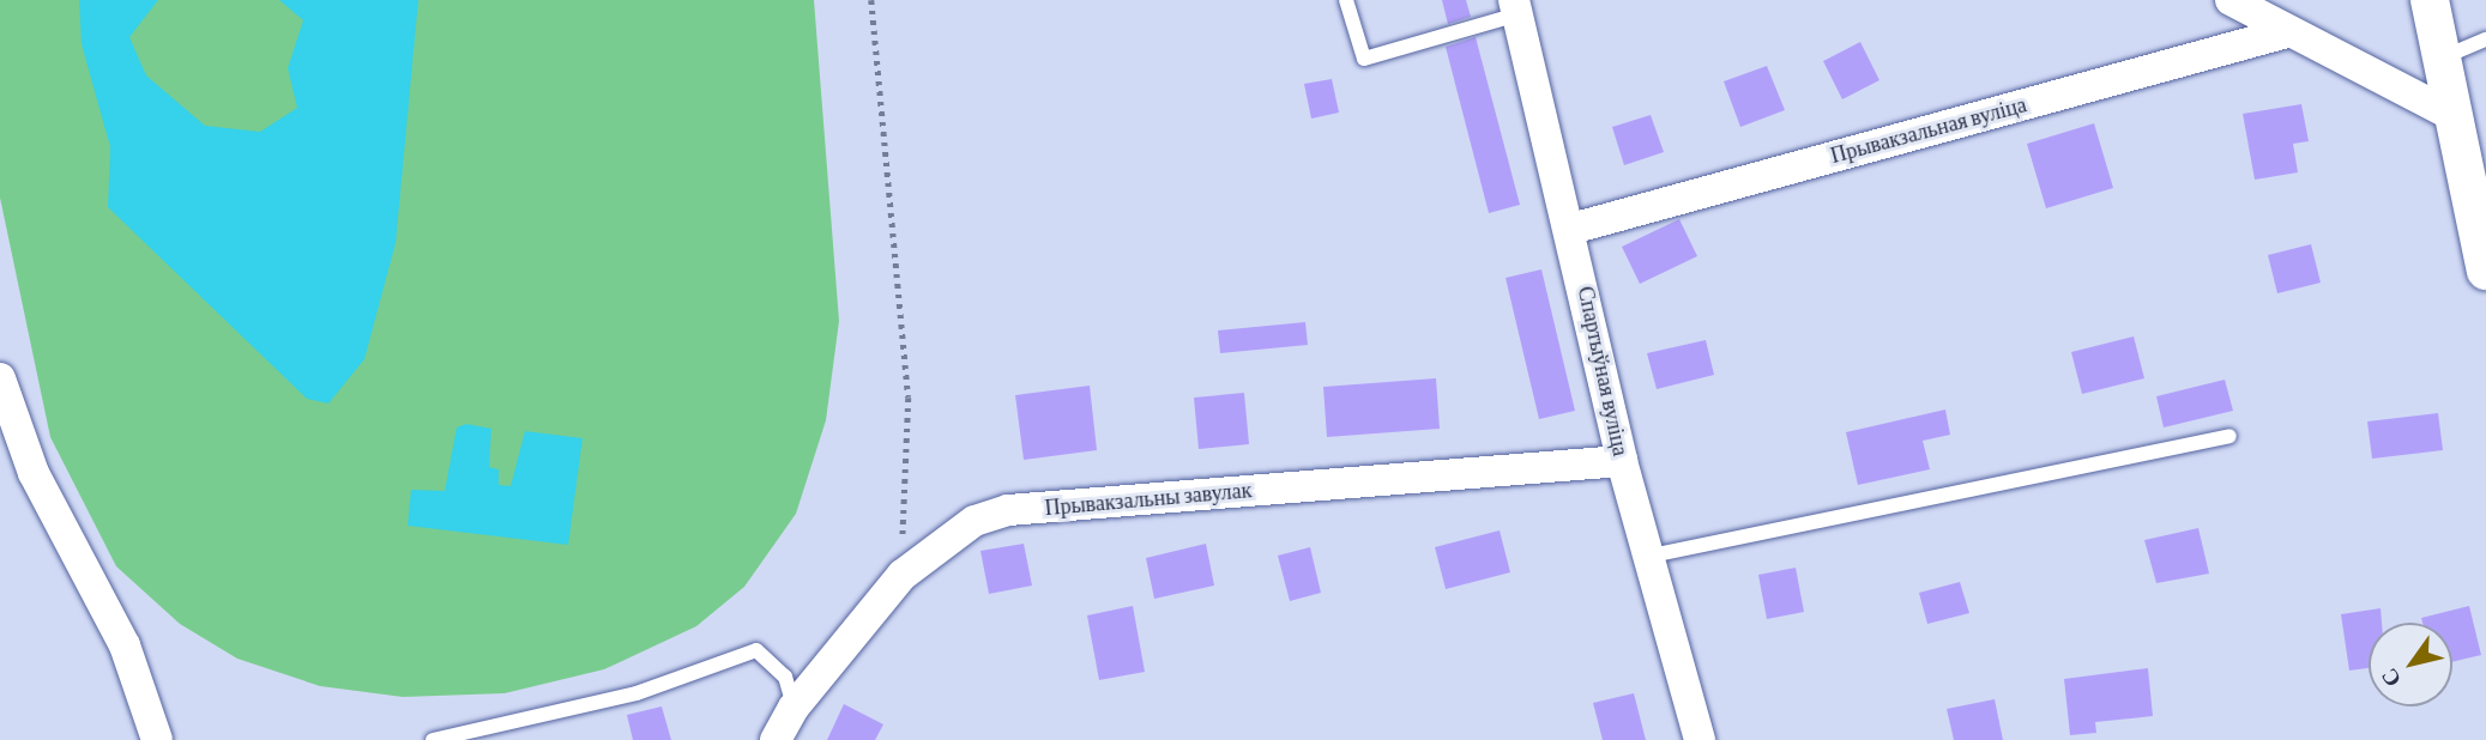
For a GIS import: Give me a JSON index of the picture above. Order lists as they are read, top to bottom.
{
  "streets": {
    "street": ["Прывакзальная вуліца", "Спартыўная вуліца", "Прывакзальны завулак"]
  },
  "crossings": [
    ["Прывакзальная вуліца", "Спартыўная вуліца"],
    ["Спартыўная вуліца", "Прывакзальны завулак"]
  ],
  "north": "bottom left"
}
